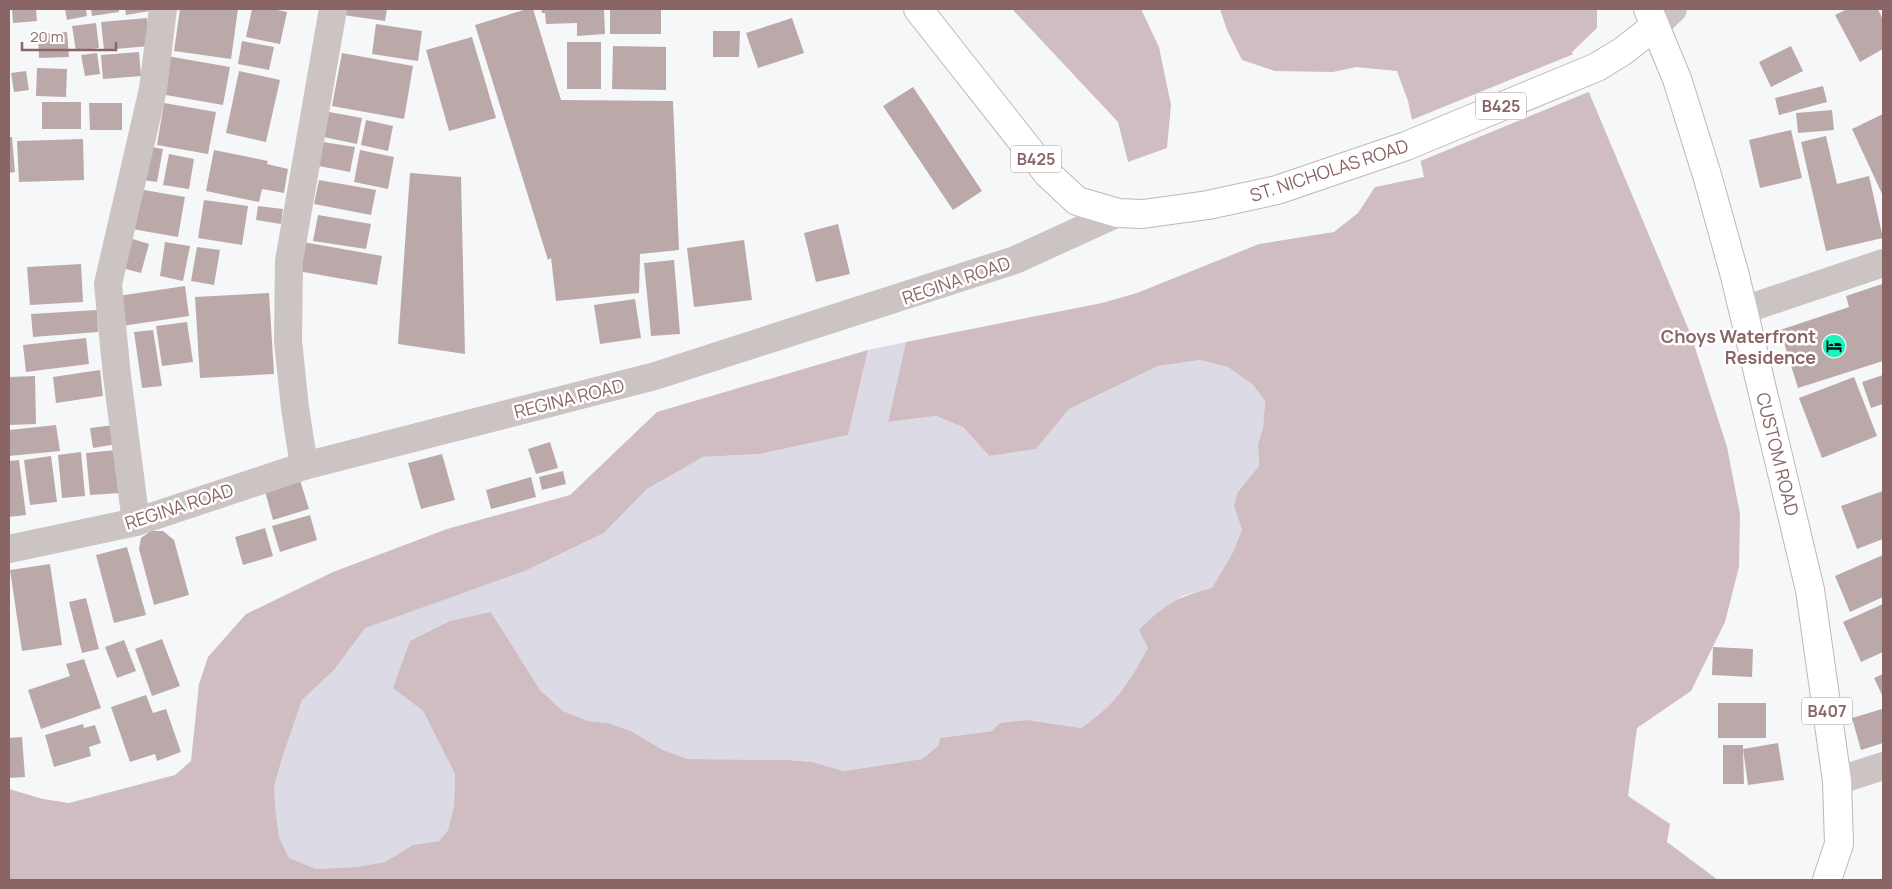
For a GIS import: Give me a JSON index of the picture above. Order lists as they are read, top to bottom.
{
  "streets": {
    "main road": [
      "B425",
      "ST. NICHOLAS ROAD",
      "CUSTOM ROAD",
      "B407"
    ],
    "street": ["REGINA ROAD"]
  },
  "crossings": [
    ["ST. NICHOLAS ROAD", "REGINA ROAD"],
    ["ST. NICHOLAS ROAD", "CUSTOM ROAD"]
  ],
  "places": {
    "hotel": ["Choys Waterfront Residence"]
  },
  "scale_bar": "20 m"
}
